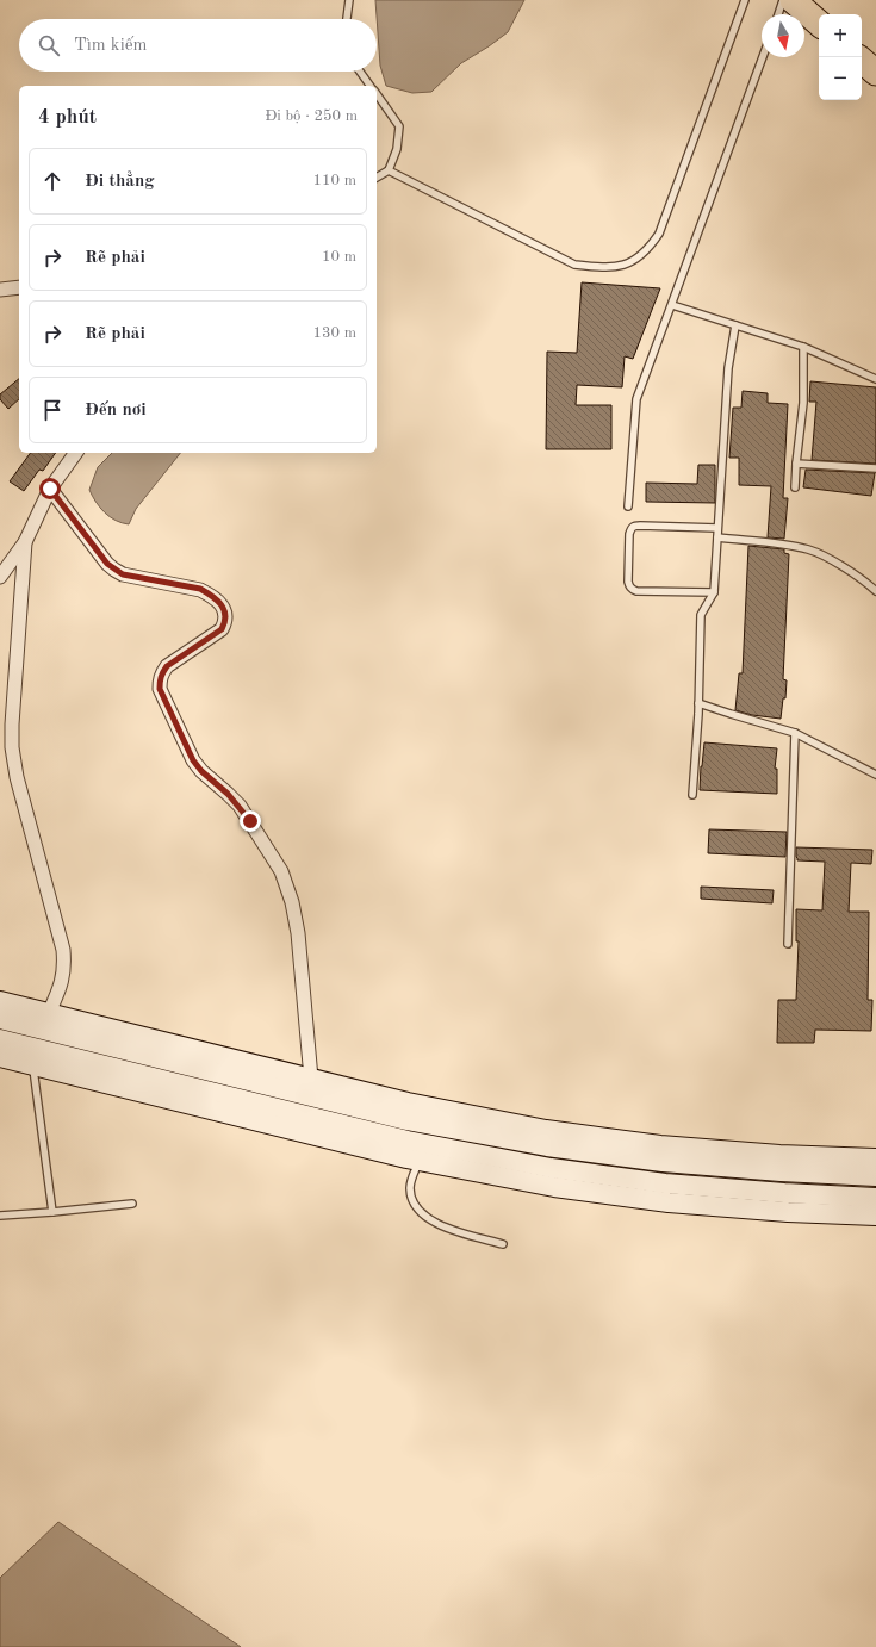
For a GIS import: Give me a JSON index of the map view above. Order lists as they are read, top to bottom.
{
  "north": "bottom",
  "page": {
    "map_buttons": ["+", "−"],
    "search": "Tìm kiếm",
    "heading": ["4 phút", "Đi bộ · 250 m"],
    "list": [
      ["Đi thẳng", "110 m"],
      ["Rẽ phải", "10 m"],
      ["Rẽ phải", "130 m"],
      "Đến nơi"
    ]
  }
}
